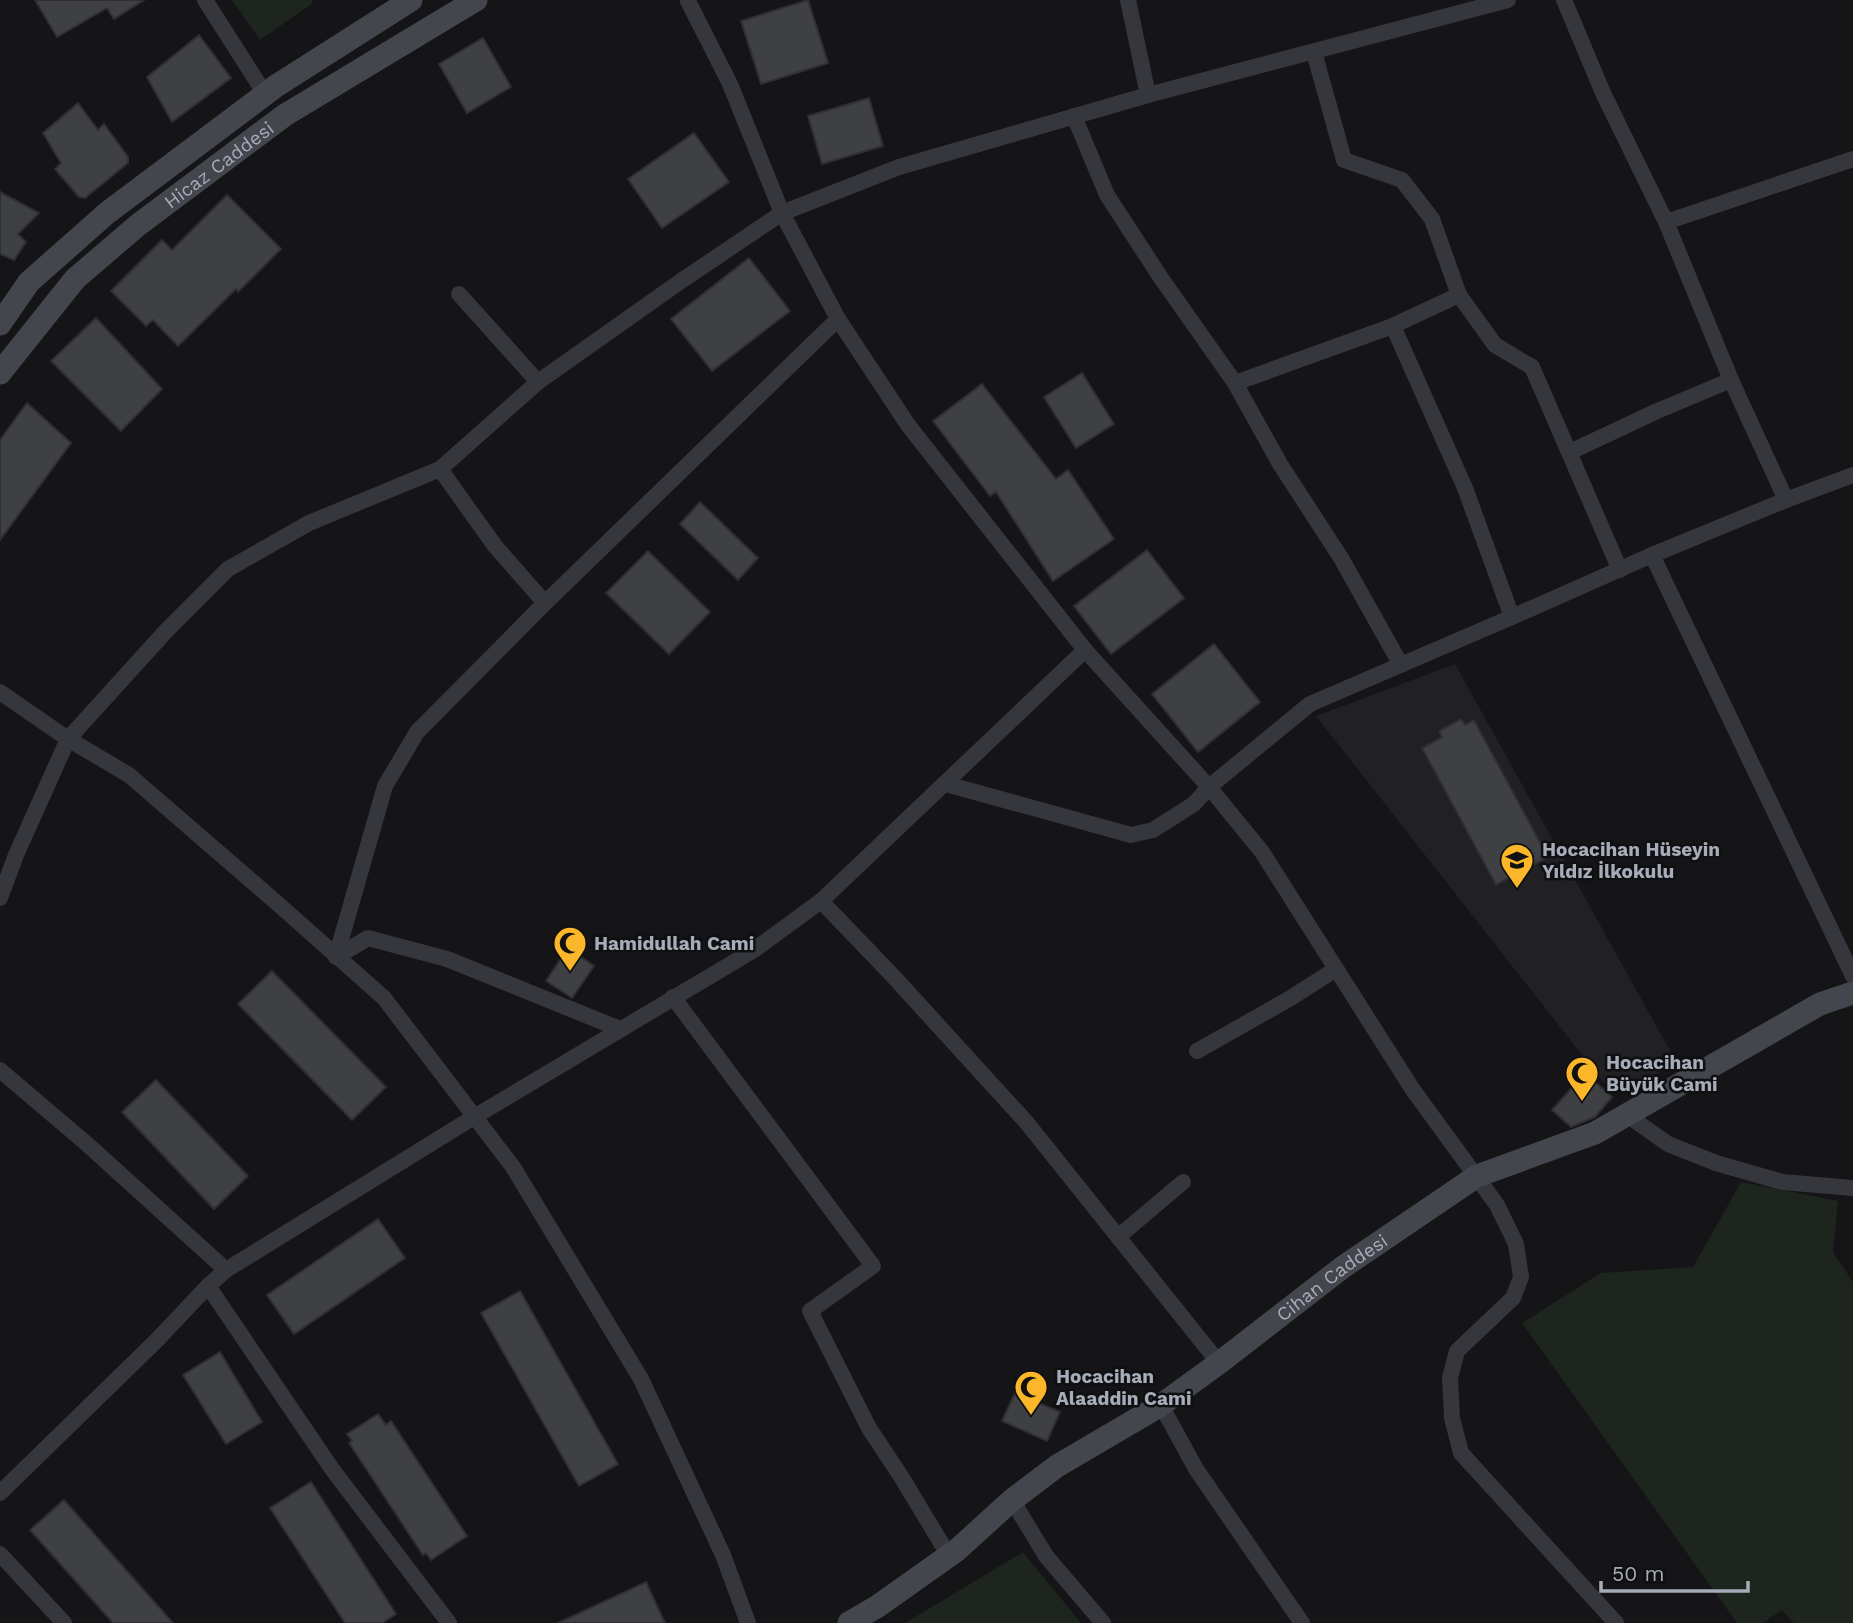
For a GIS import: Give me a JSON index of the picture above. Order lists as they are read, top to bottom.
{
  "streets": {
    "street": ["Hicaz Caddesi", "Cihan Caddesi"]
  },
  "places": {
    "school or university": ["Hocacihan Hüseyin Yıldız İlkokulu"],
    "mosque": ["Hamidullah Cami", "Hocacihan Büyük Cami", "Hocacihan Alaaddin Cami"]
  },
  "scale_bar": "50 m"
}
